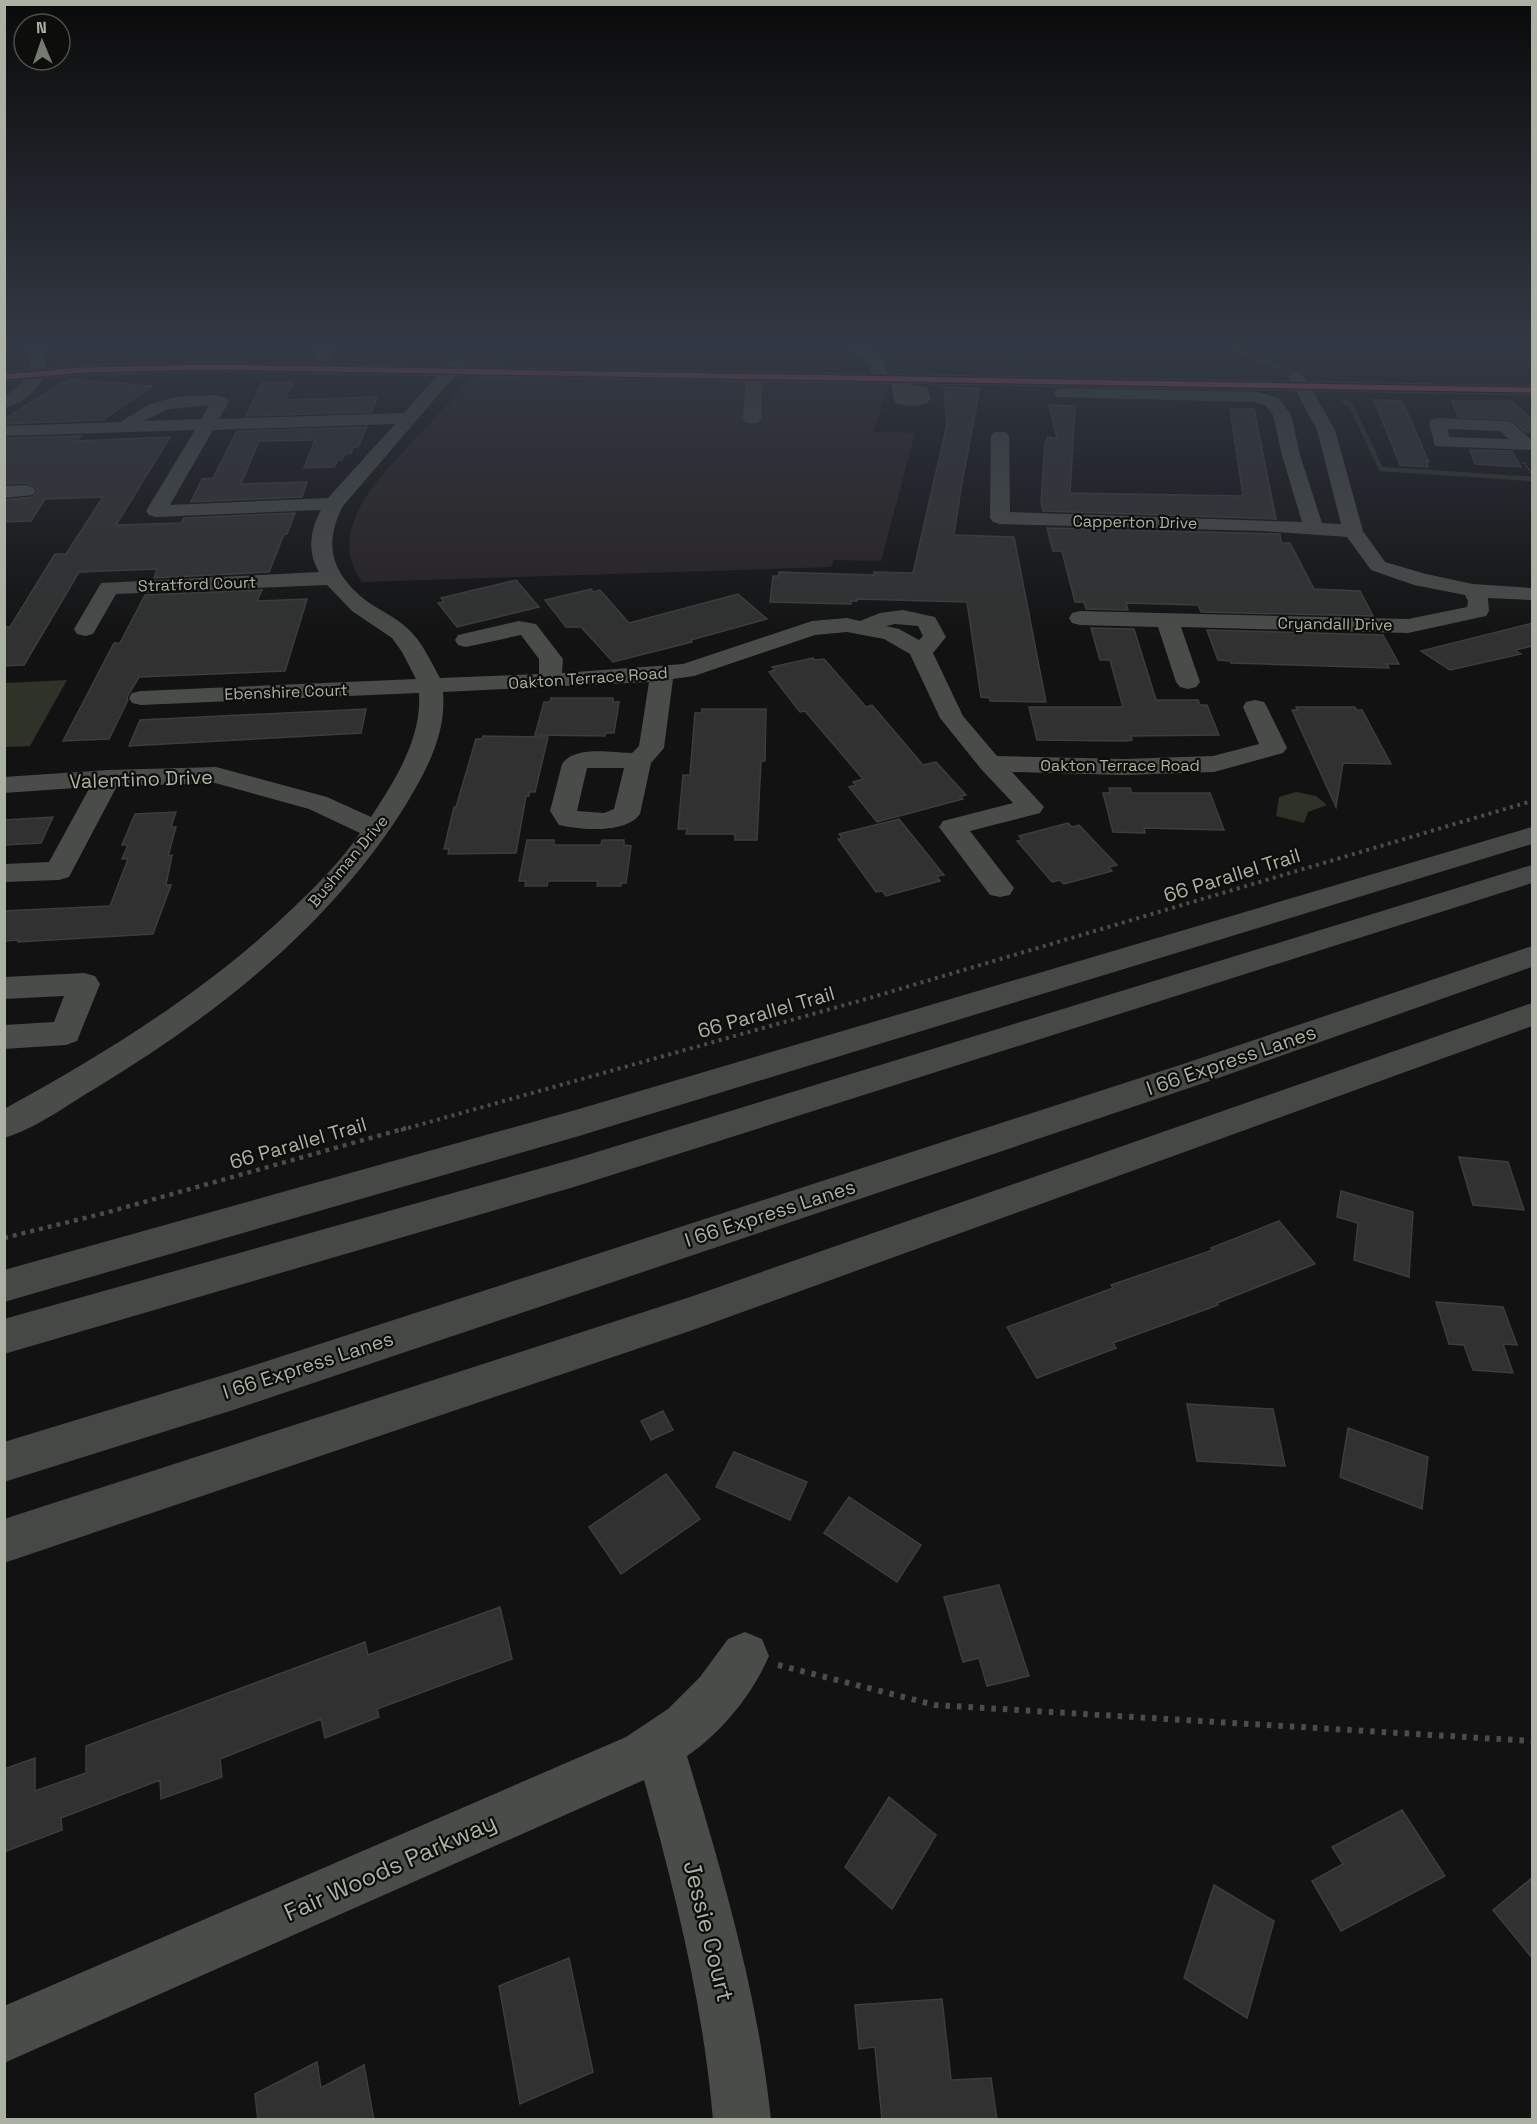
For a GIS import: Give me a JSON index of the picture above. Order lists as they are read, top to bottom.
{
  "streets": {
    "main road": ["I 66 Express Lanes"],
    "street": [
      "Capperton Drive",
      "Stratford Court",
      "Cryandall Drive",
      "Oakton Terrace Road",
      "Ebenshire Court",
      "Valentino Drive",
      "Bushman Drive",
      "Fair Woods Parkway",
      "Jessie Court"
    ],
    "path": ["66 Parallel Trail"]
  },
  "crossings": [
    ["Oakton Terrace Road", "Ebenshire Court"],
    ["Oakton Terrace Road", "Bushman Drive"],
    ["Ebenshire Court", "Bushman Drive"],
    ["Valentino Drive", "Bushman Drive"],
    ["Fair Woods Parkway", "Jessie Court"]
  ],
  "north": "top"
}
